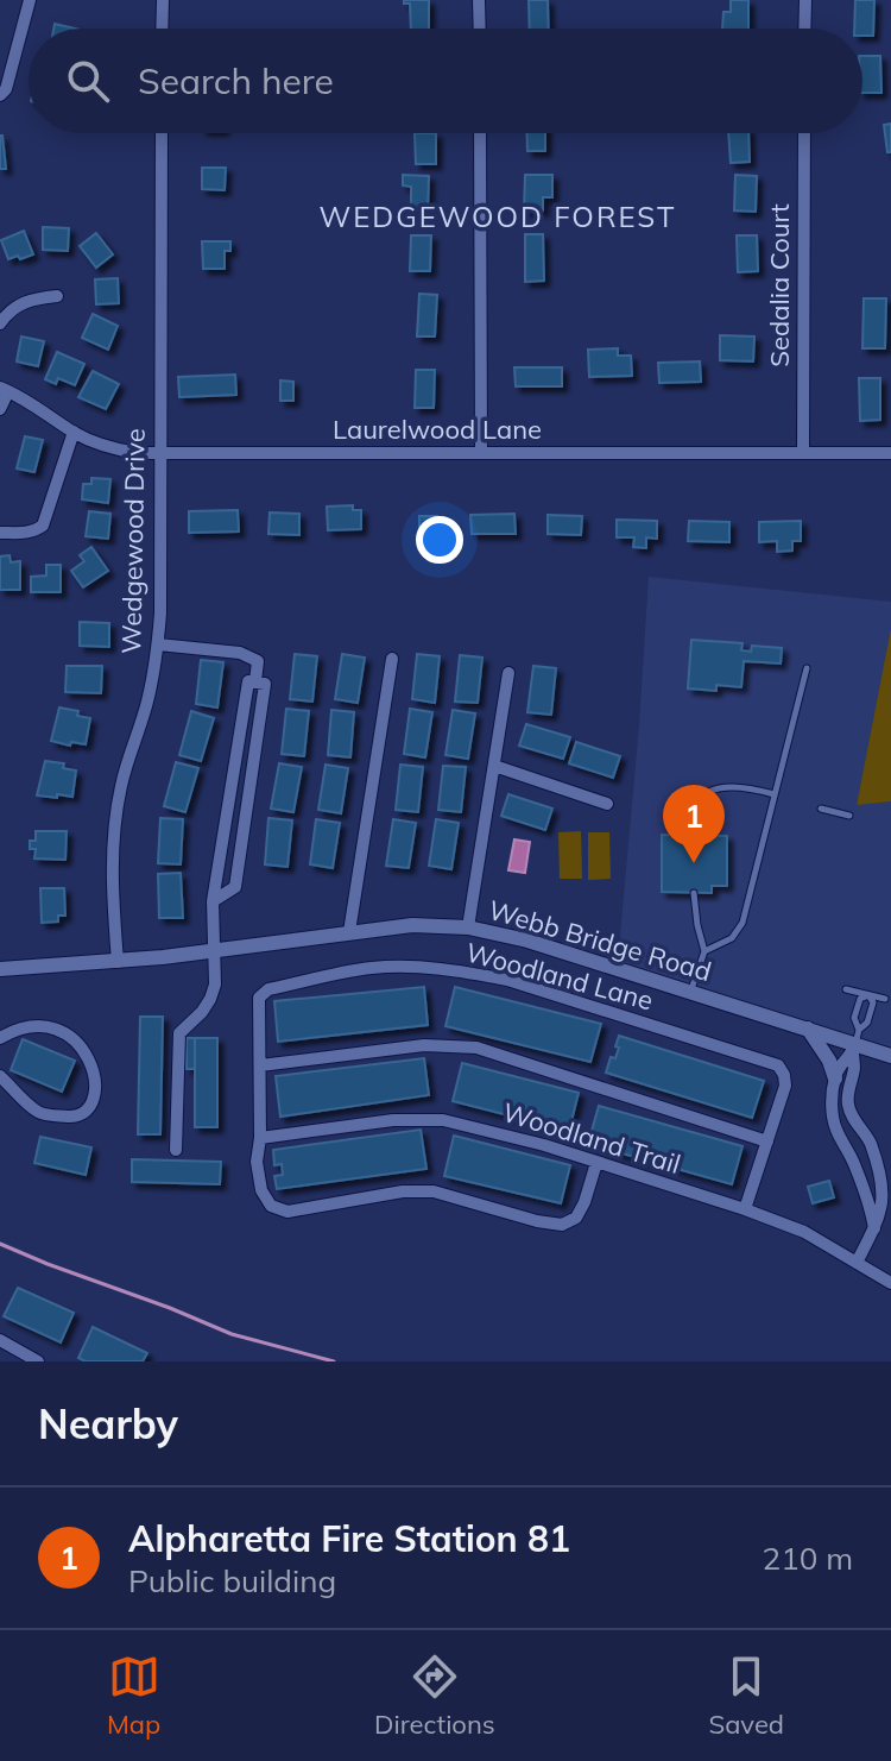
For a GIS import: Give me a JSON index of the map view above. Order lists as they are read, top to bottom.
{
  "streets": {
    "street": [
      "Sedalia Court",
      "Laurelwood Lane",
      "Wedgewood Drive",
      "Webb Bridge Road",
      "Woodland Lane",
      "Woodland Trail"
    ]
  },
  "crossings": [
    ["Sedalia Court", "Laurelwood Lane"],
    ["Laurelwood Lane", "Wedgewood Drive"],
    ["Wedgewood Drive", "Webb Bridge Road"],
    ["Woodland Lane", "Woodland Trail"]
  ],
  "districts": ["WEDGEWOOD FOREST"],
  "page": {
    "search": "Search here",
    "pins": "1",
    "heading": "Nearby",
    "list": [
      {
        "mark": "1",
        "name": "Alpharetta Fire Station 81",
        "note": "Public building",
        "value": "210 m"
      }
    ],
    "nav": ["Map", "Directions", "Saved"]
  }
}
